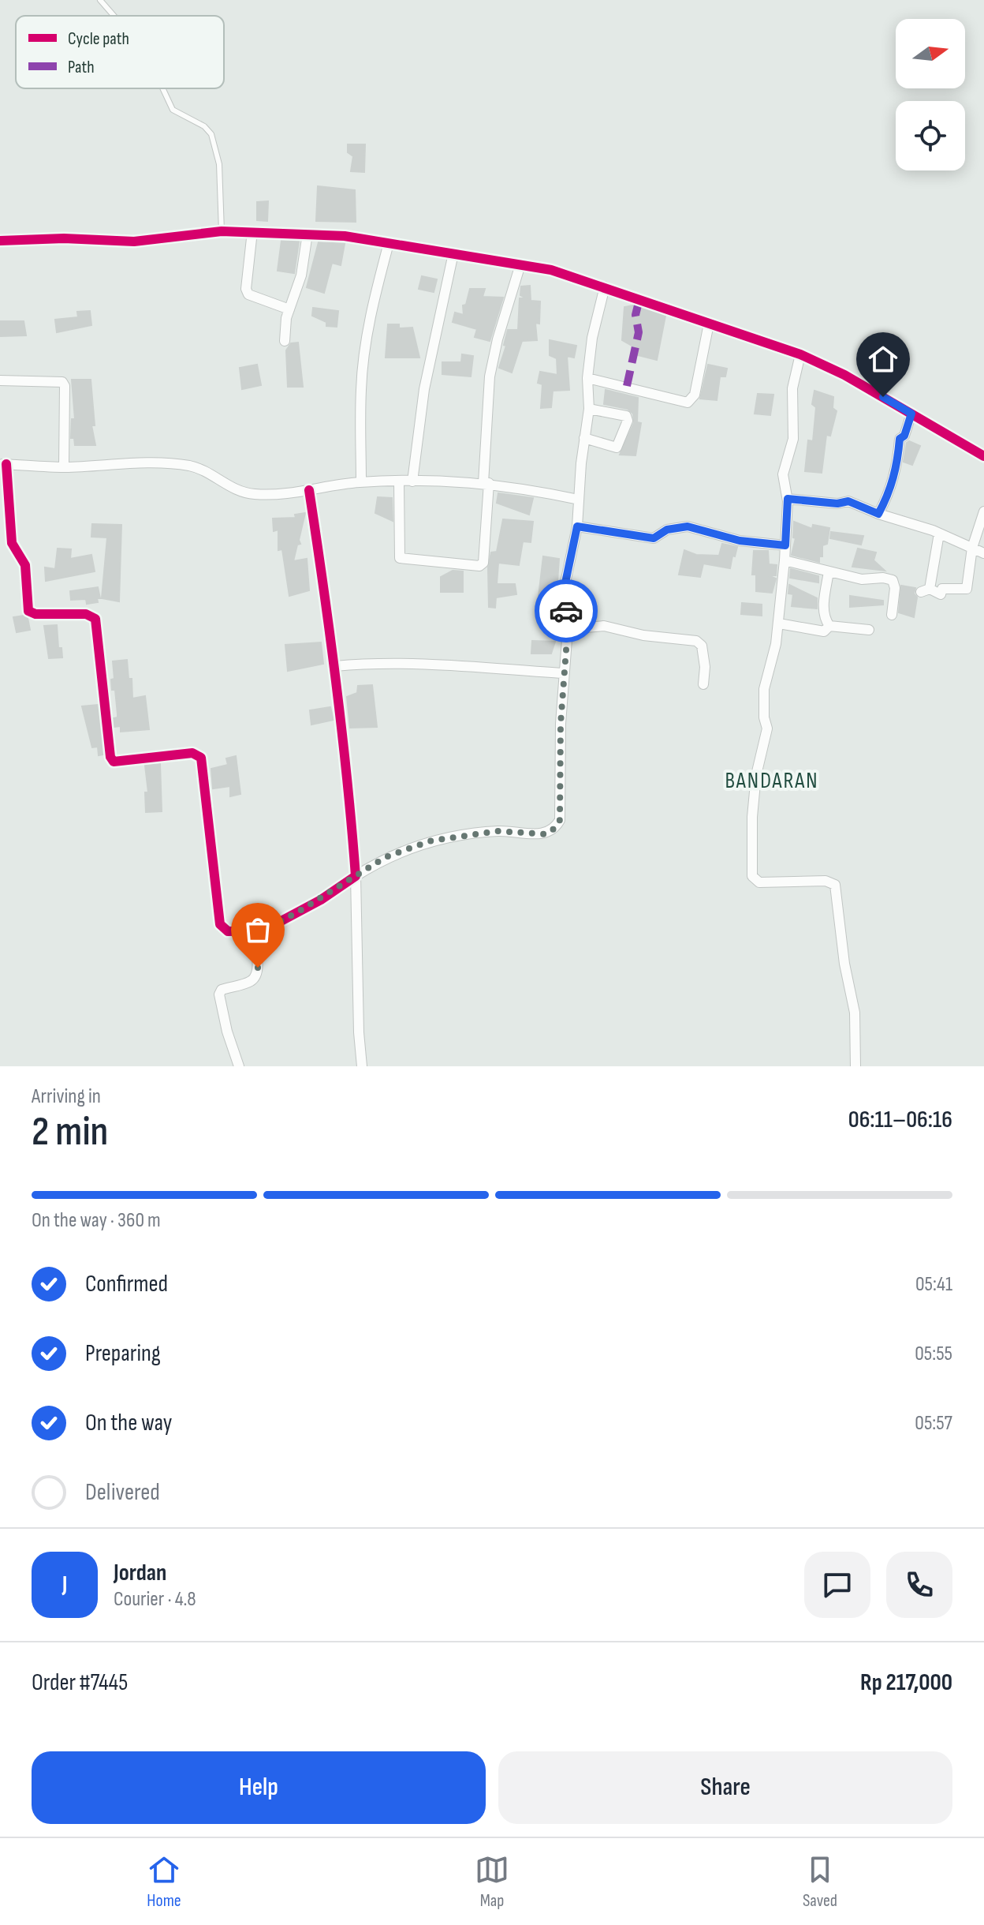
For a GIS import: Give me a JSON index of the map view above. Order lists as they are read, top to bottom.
{
  "districts": ["BANDARAN"],
  "legend": ["Cycle path", "Path"],
  "north": "right",
  "page": {
    "heading": ["2 min", "Arriving in", "06:11–06:16"],
    "panel": [
      "Jordan",
      "Courier · 4.8",
      "Order #7445",
      "Rp 217,000"
    ],
    "bar": "On the way · 360 m",
    "list": [
      ["Confirmed", "05:41"],
      ["Preparing", "05:55"],
      ["On the way", "05:57"],
      "Delivered"
    ],
    "round": "J",
    "buttons": ["Help", "Share"],
    "tabs": ["Home", "Map", "Saved"]
  }
}
